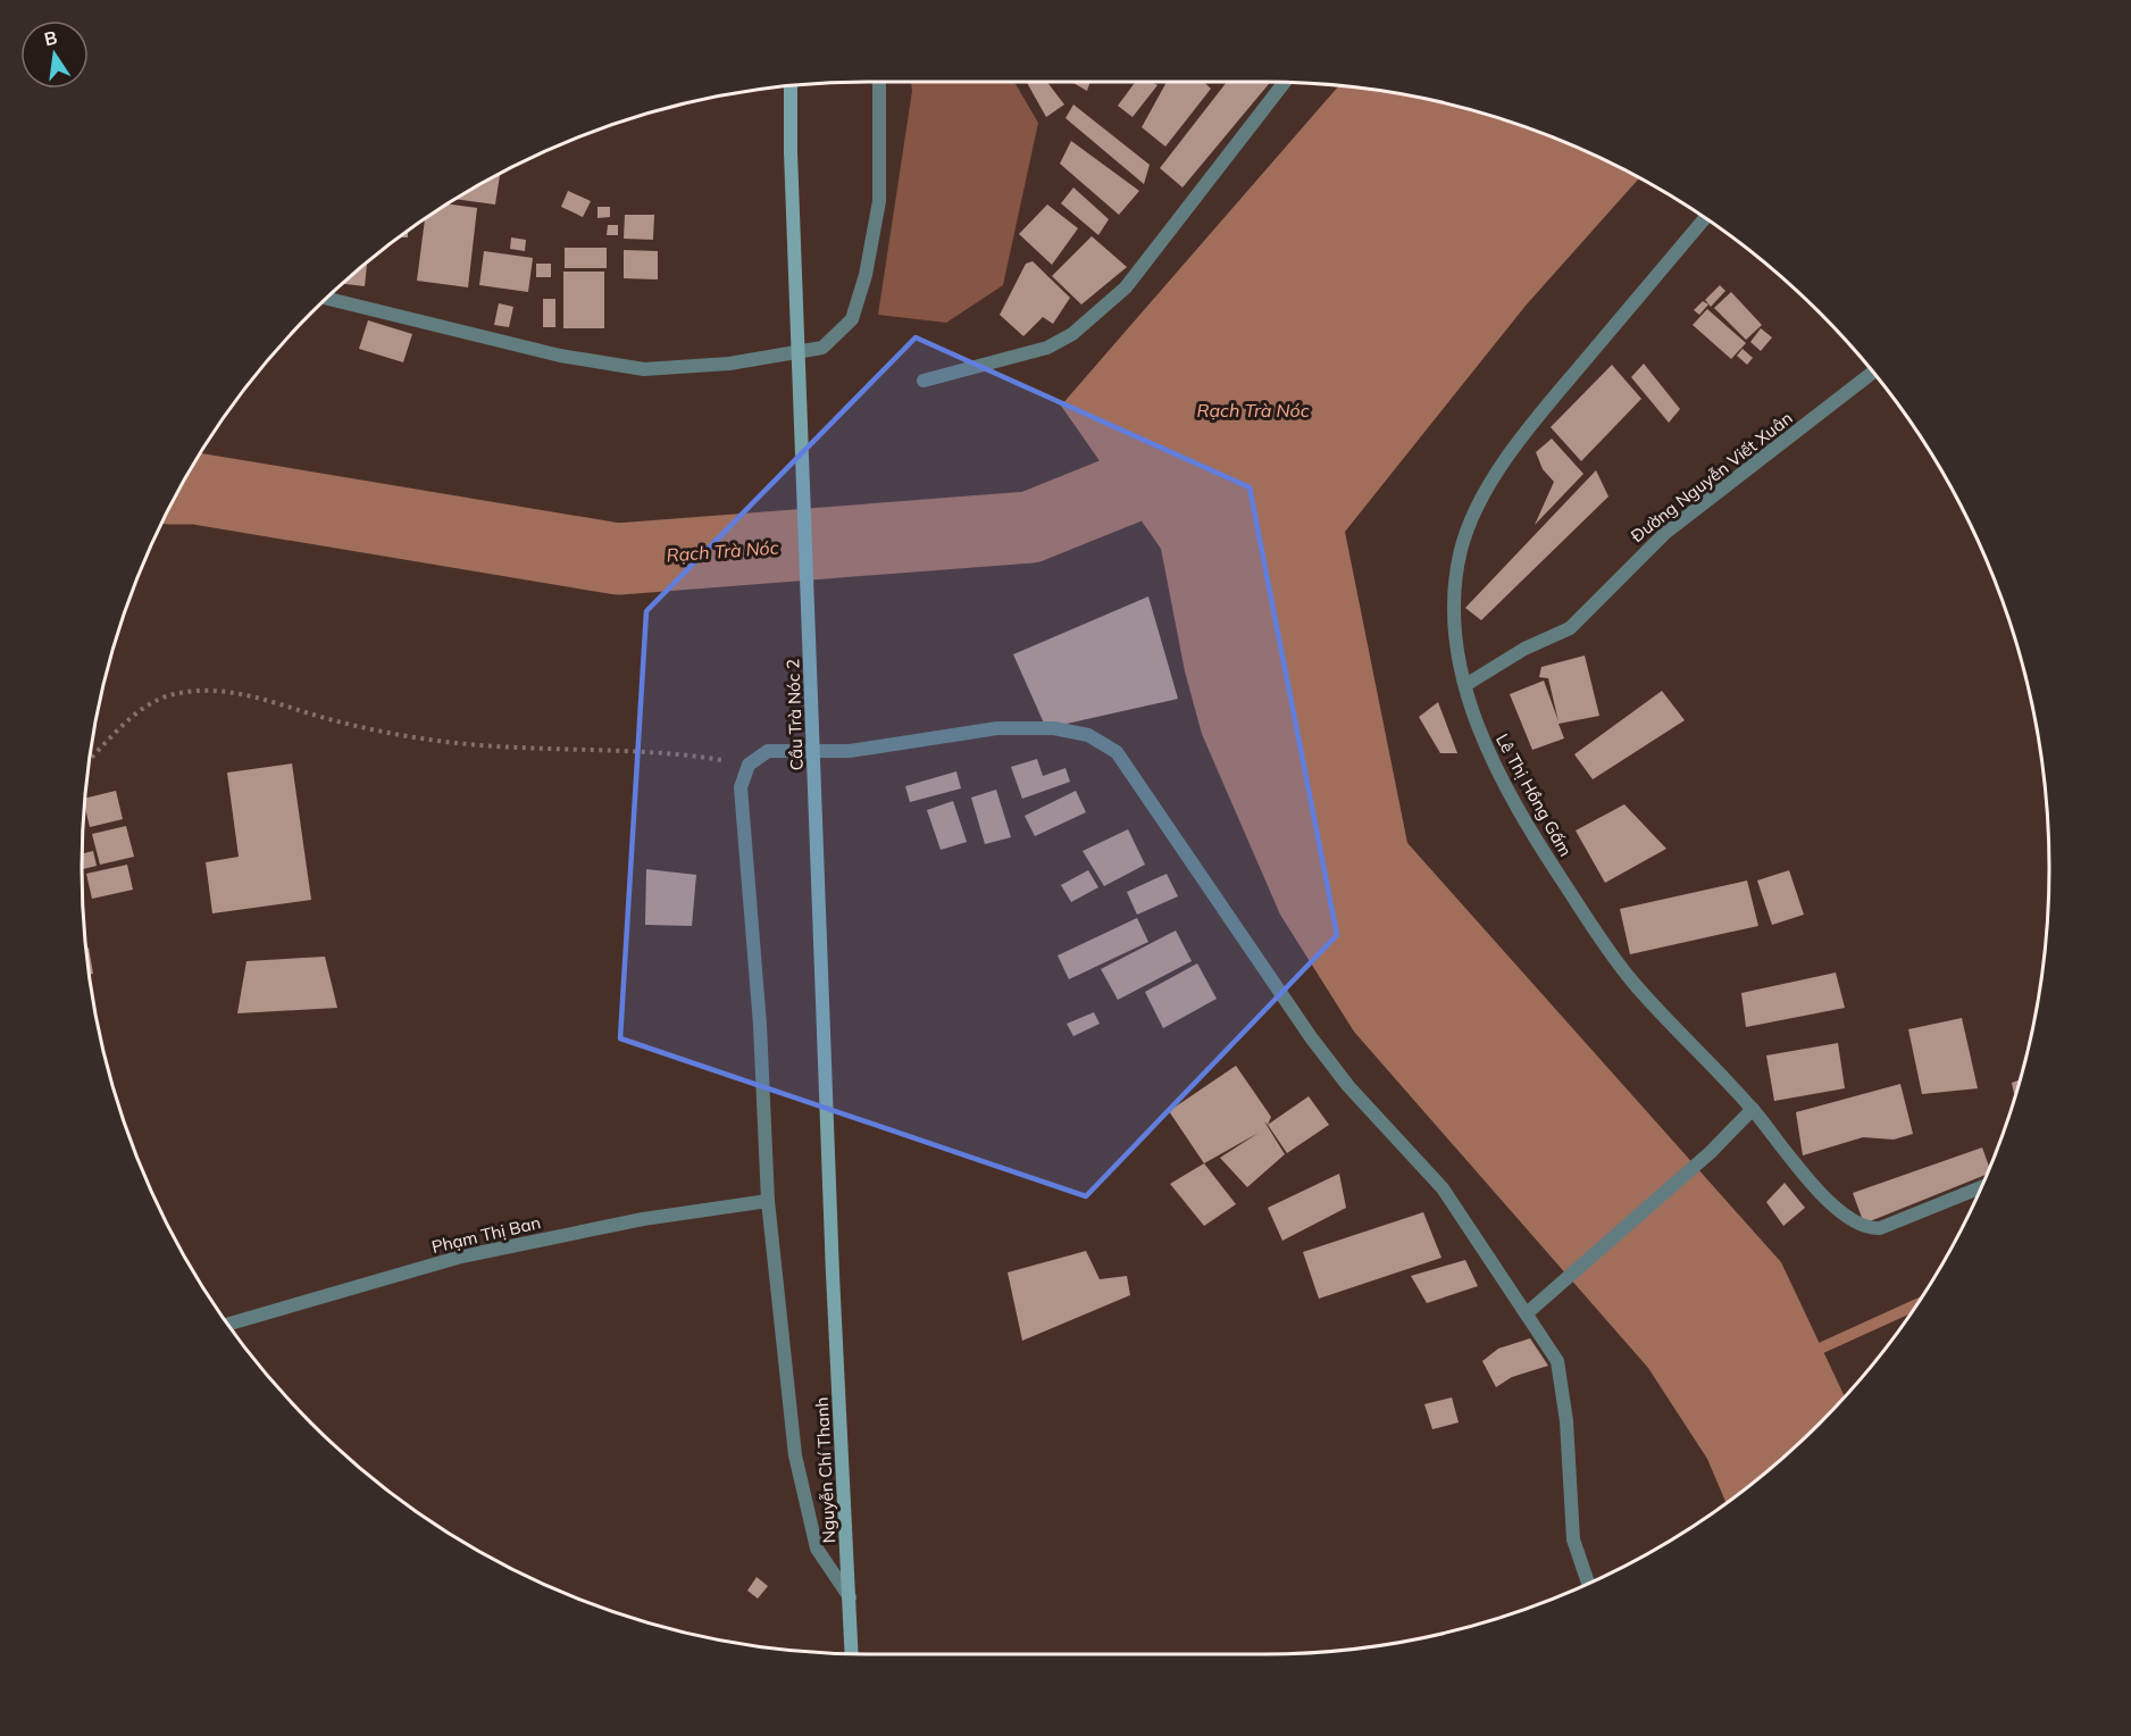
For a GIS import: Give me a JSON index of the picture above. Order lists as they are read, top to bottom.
{
  "streets": {
    "main road": ["Cầu Trà Nóc 2", "Nguyễn Chí Thanh"],
    "street": ["Đường Nguyễn Viết Xuân", "Lê Thị Hồng Gấm", "Phạm Thị Ban"]
  },
  "crossings": [
    ["Đường Nguyễn Viết Xuân", "Lê Thị Hồng Gấm"],
    ["Cầu Trà Nóc 2", "Nguyễn Chí Thanh"]
  ],
  "water": ["Rạch Trà Nóc"],
  "north": "top"
}
